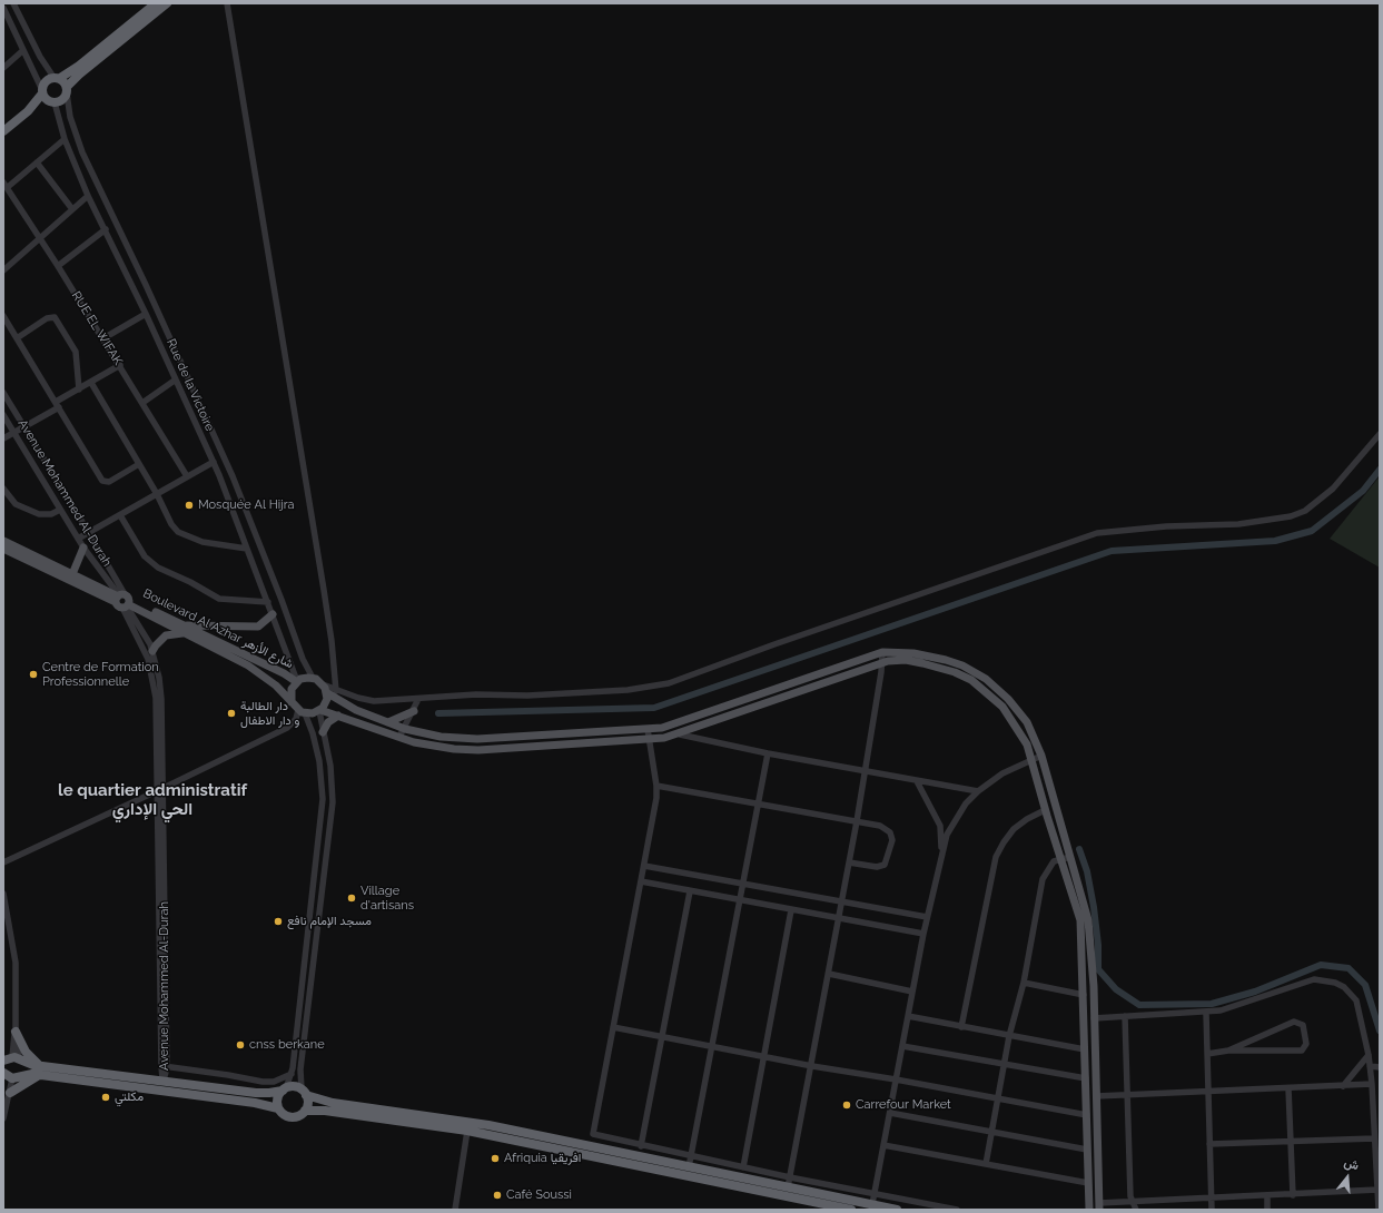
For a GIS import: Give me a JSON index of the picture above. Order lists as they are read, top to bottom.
{
  "streets": {
    "main road": ["Boulevard Al Azhar شارع الأزهر"],
    "street": ["RUE EL WIFAK", "Rue de la Victoire", "Avenue Mohammed Al-Durah"]
  },
  "crossings": [
    ["Rue de la Victoire", "Boulevard Al Azhar شارع الأزهر"],
    ["Avenue Mohammed Al-Durah", "Boulevard Al Azhar شارع الأزهر"]
  ],
  "districts": ["le quartier administratif الحي الإداري"],
  "places": [
    "Mosquée Al Hijra",
    "Centre de Formation Professionnelle",
    "دار الطالبة و دار الاطفال",
    "Village d'artisans",
    "مسجد الإمام نافع",
    "cnss berkane",
    "مكلتي",
    "Carrefour Market",
    "Afriquia افريقيا",
    "Café Soussi"
  ],
  "north": "top"
}
